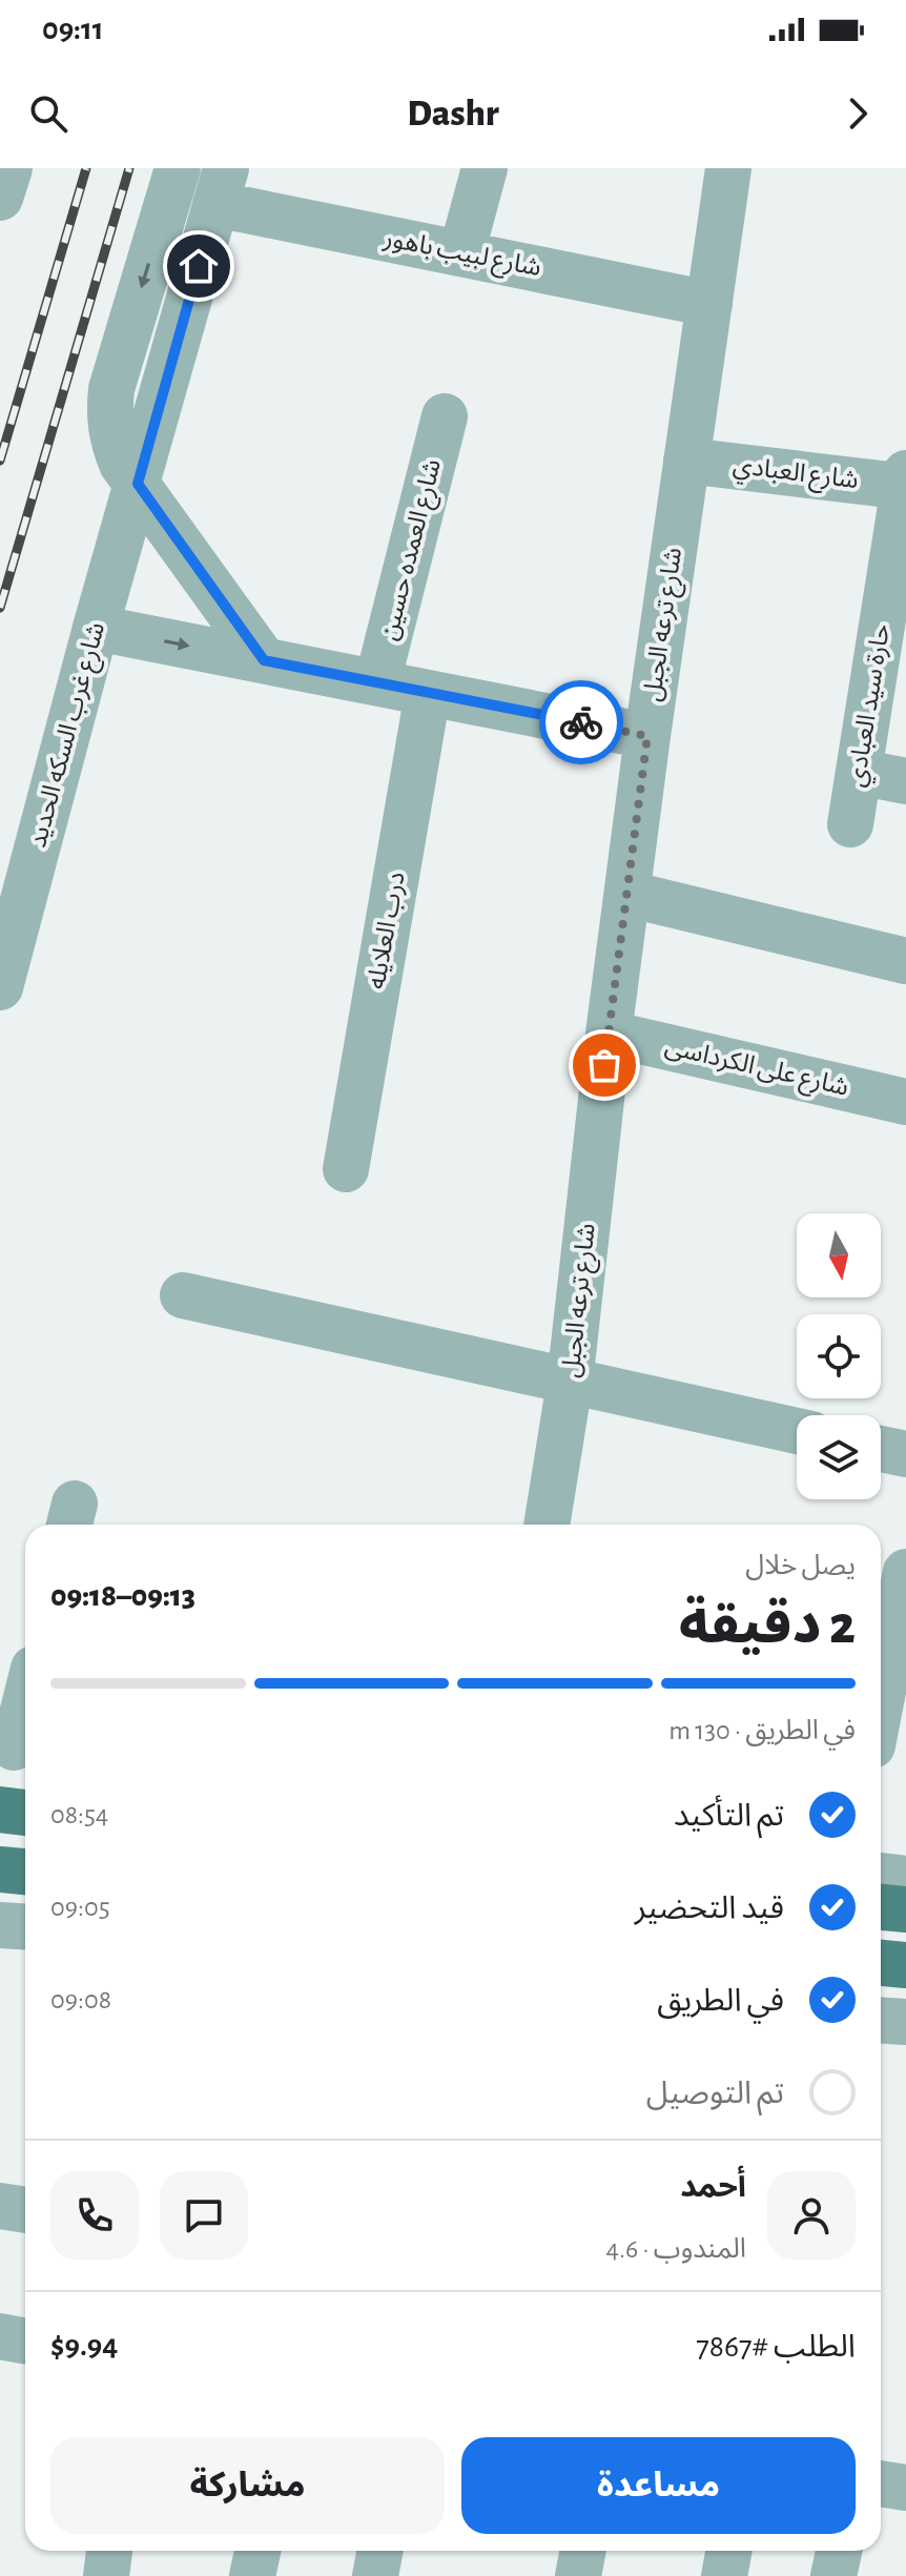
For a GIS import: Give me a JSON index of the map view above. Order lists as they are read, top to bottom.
{
  "streets": {
    "street": [
      "شارع لبيب باهور",
      "شارع العبادي",
      "شارع العمده حسين",
      "شارع ترعه الجبل",
      "حارة سيد العبادي",
      "شارع غرب السكه الحديد",
      "درب العلايله",
      "شارع على الكرداسى"
    ]
  },
  "crossings": [
    ["شارع لبيب باهور", "شارع ترعه الجبل"],
    ["شارع لبيب باهور", "شارع غرب السكه الحديد"],
    ["شارع العبادي", "شارع ترعه الجبل"],
    ["شارع العبادي", "حارة سيد العبادي"],
    ["شارع ترعه الجبل", "شارع على الكرداسى"]
  ],
  "north": "bottom",
  "page": {
    "status": "09:11",
    "header": "Dashr",
    "heading": ["2 دقيقة", "يصل خلال", "09:13–09:18"],
    "panel": [
      "أحمد",
      "المندوب · 4.6",
      "الطلب #7867",
      "$9.94"
    ],
    "bar": "في الطريق · 130 m",
    "list": [
      ["تم التأكيد", "08:54"],
      ["قيد التحضير", "09:05"],
      ["في الطريق", "09:08"],
      "تم التوصيل"
    ],
    "buttons": ["مساعدة", "مشاركة"]
  }
}
